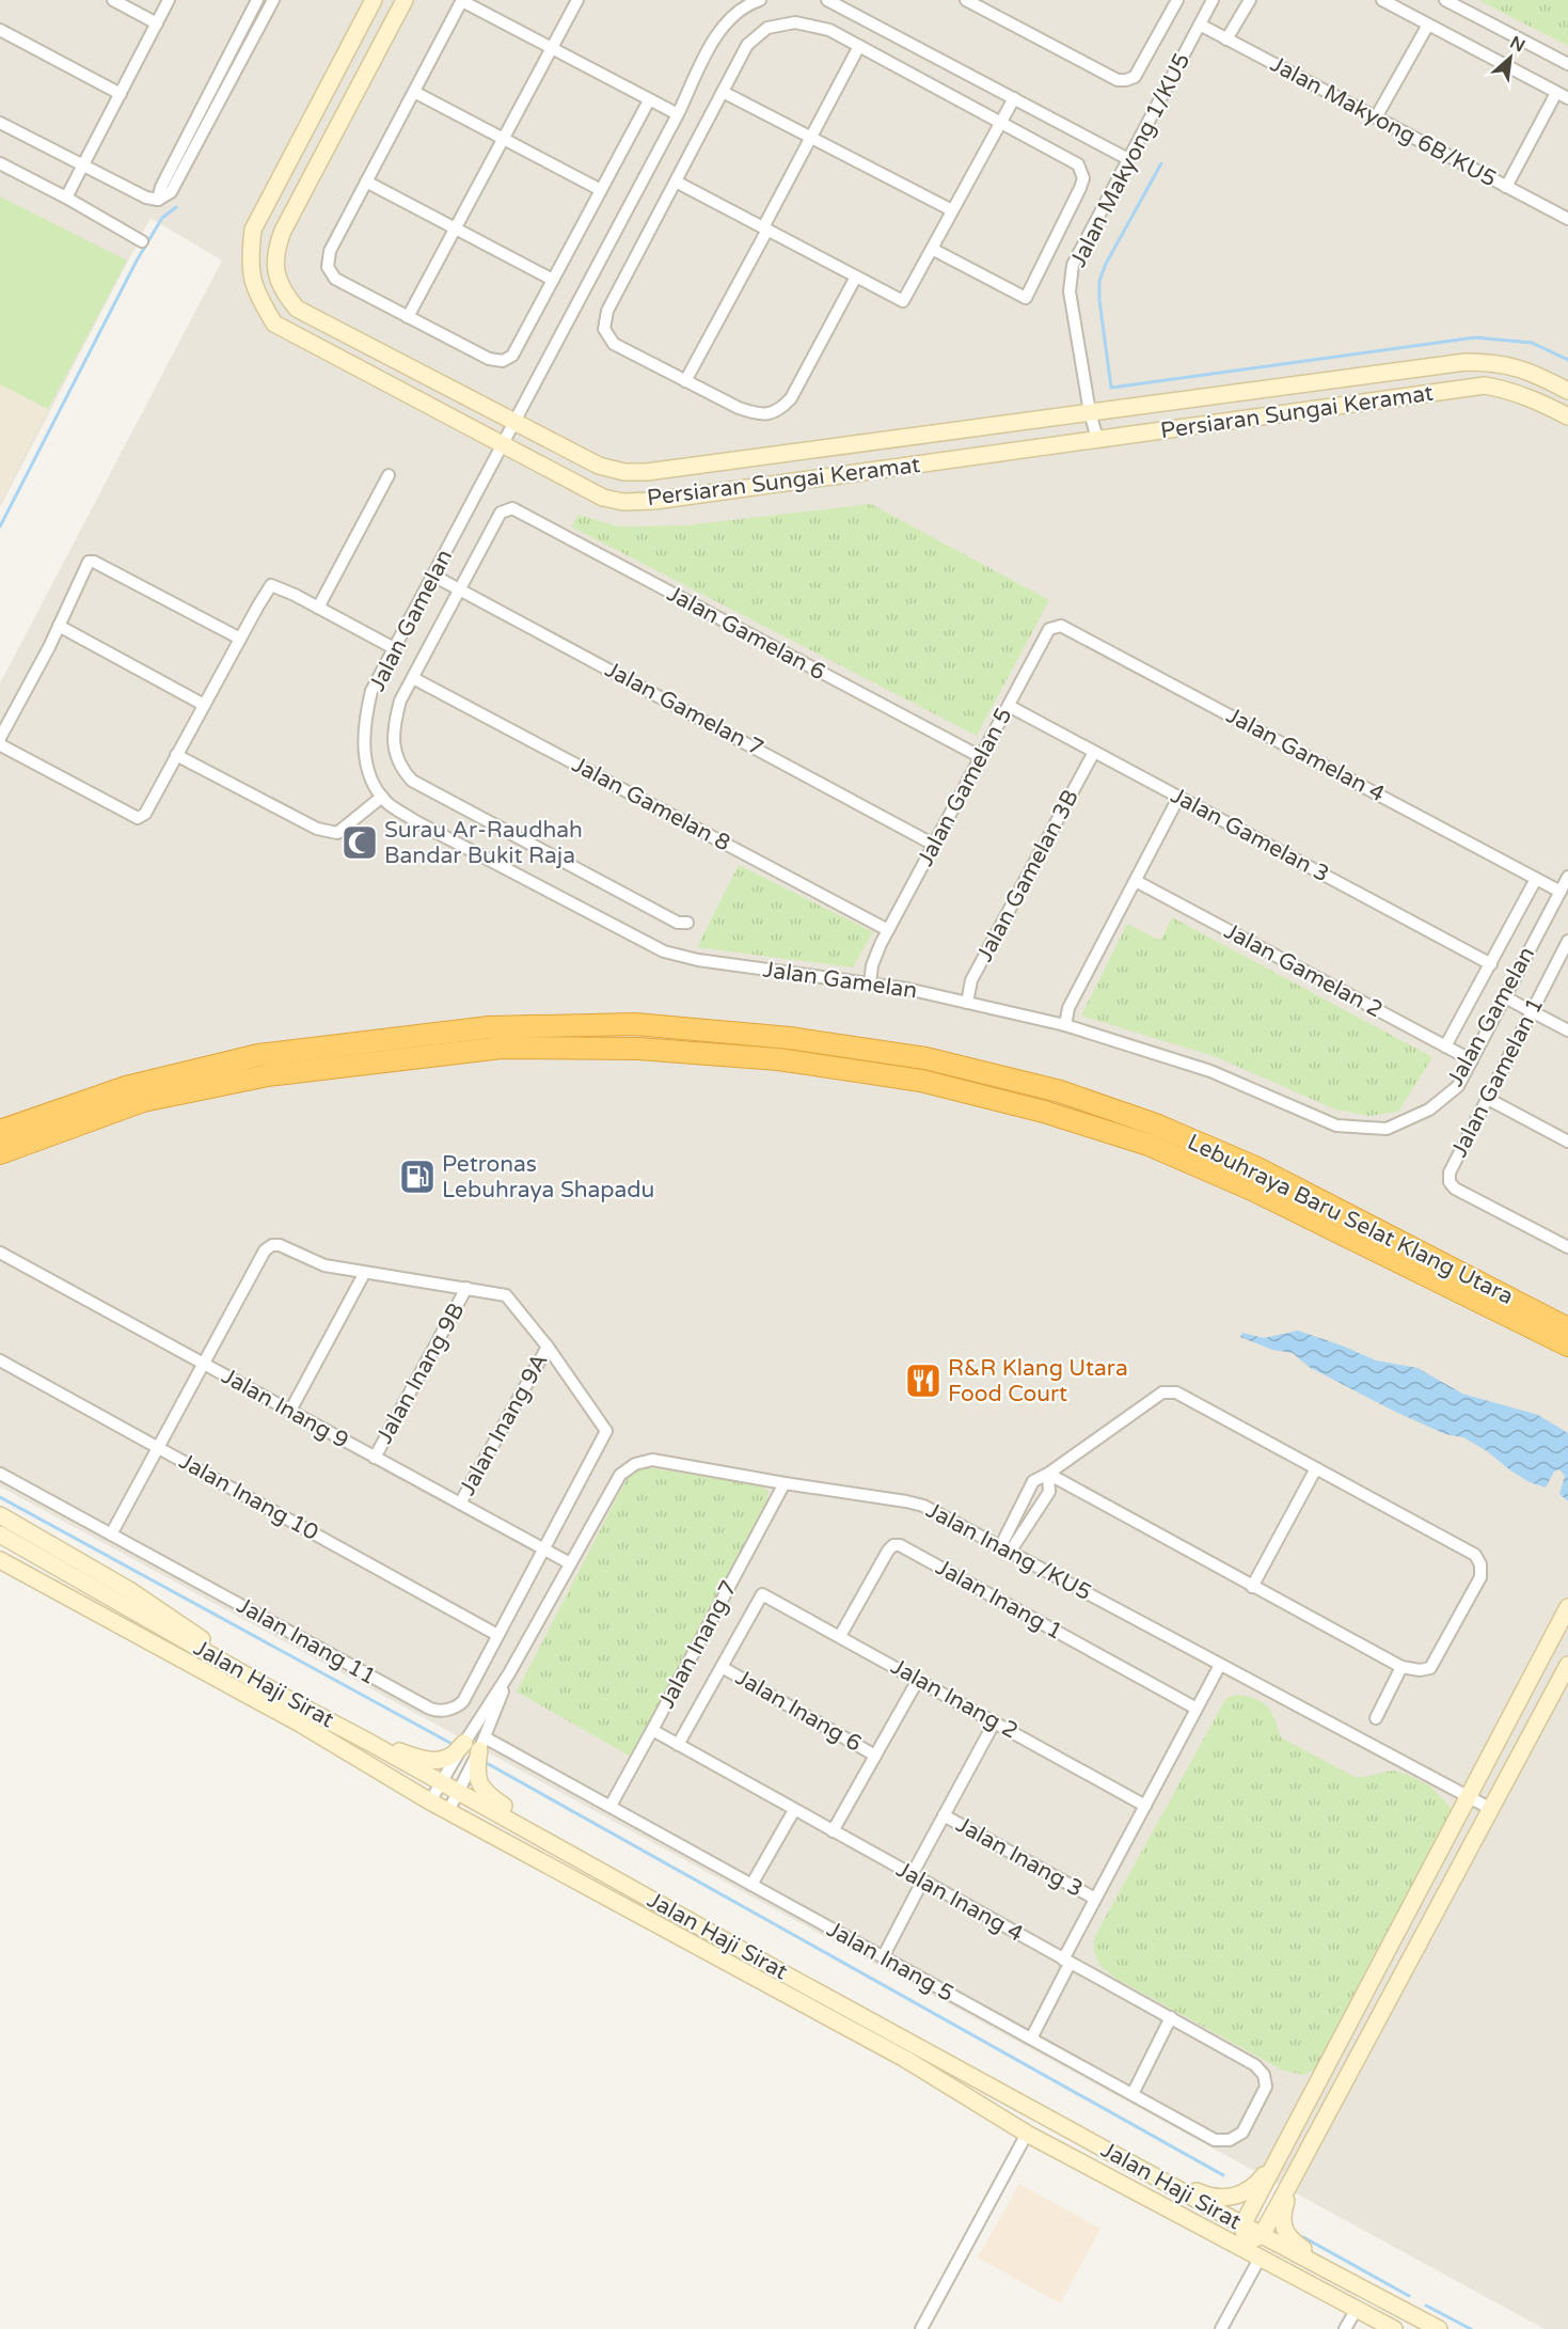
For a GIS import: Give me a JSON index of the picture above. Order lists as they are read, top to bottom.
{
  "streets": {
    "highway": ["Lebuhraya Baru Selat Klang Utara"],
    "street": [
      "Jalan Makyong 6B/KU5",
      "Jalan Makyong 1/KU5",
      "Persiaran Sungai Keramat",
      "Jalan Gamelan",
      "Jalan Gamelan 6",
      "Jalan Gamelan 7",
      "Jalan Gamelan 4",
      "Jalan Gamelan 5",
      "Jalan Gamelan 8",
      "Jalan Gamelan 3",
      "Jalan Gamelan 3B",
      "Jalan Gamelan 2",
      "Jalan Gamelan 1",
      "Jalan Inang 9B",
      "Jalan Inang 9",
      "Jalan Inang 9A",
      "Jalan Inang 10",
      "Jalan Inang /KU5",
      "Jalan Inang 1",
      "Jalan Inang 11",
      "Jalan Inang 7",
      "Jalan Haji Sirat",
      "Jalan Inang 2",
      "Jalan Inang 6",
      "Jalan Inang 3",
      "Jalan Inang 4",
      "Jalan Inang 5"
    ]
  },
  "crossings": [
    ["Jalan Makyong 6B/KU5", "Jalan Makyong 1/KU5"],
    ["Jalan Makyong 1/KU5", "Persiaran Sungai Keramat"],
    ["Persiaran Sungai Keramat", "Jalan Gamelan"],
    ["Jalan Gamelan", "Jalan Gamelan 7"],
    ["Jalan Gamelan", "Jalan Gamelan 4"],
    ["Jalan Gamelan", "Jalan Gamelan 5"],
    ["Jalan Gamelan", "Jalan Gamelan 3B"],
    ["Jalan Gamelan", "Jalan Gamelan 2"],
    ["Jalan Gamelan 6", "Jalan Gamelan 7"],
    ["Jalan Gamelan 6", "Jalan Gamelan 5"],
    ["Jalan Gamelan 7", "Jalan Gamelan 5"],
    ["Jalan Gamelan 4", "Jalan Gamelan 5"],
    ["Jalan Gamelan 5", "Jalan Gamelan 8"],
    ["Jalan Gamelan 5", "Jalan Gamelan 3"],
    ["Jalan Gamelan 3", "Jalan Gamelan 3B"],
    ["Jalan Inang 9B", "Jalan Inang 9"],
    ["Jalan Inang 9", "Jalan Inang 9A"],
    ["Jalan Inang 9", "Jalan Inang /KU5"],
    ["Jalan Inang 9", "Jalan Inang 11"],
    ["Jalan Inang 9A", "Jalan Inang 11"],
    ["Jalan Inang 10", "Jalan Inang 11"],
    ["Jalan Inang /KU5", "Jalan Inang 7"],
    ["Jalan Inang /KU5", "Jalan Inang 5"],
    ["Jalan Inang 1", "Jalan Inang 2"],
    ["Jalan Inang 7", "Jalan Inang 4"],
    ["Jalan Inang 7", "Jalan Inang 5"],
    ["Jalan Inang 2", "Jalan Inang 6"],
    ["Jalan Inang 4", "Jalan Inang 5"]
  ],
  "places": {
    "mosque": ["Surau Ar-Raudhah Bandar Bukit Raja"],
    "fuel station": ["Petronas Lebuhraya Shapadu"],
    "restaurant": ["R&R Klang Utara Food Court"]
  },
  "north": "top right"
}
